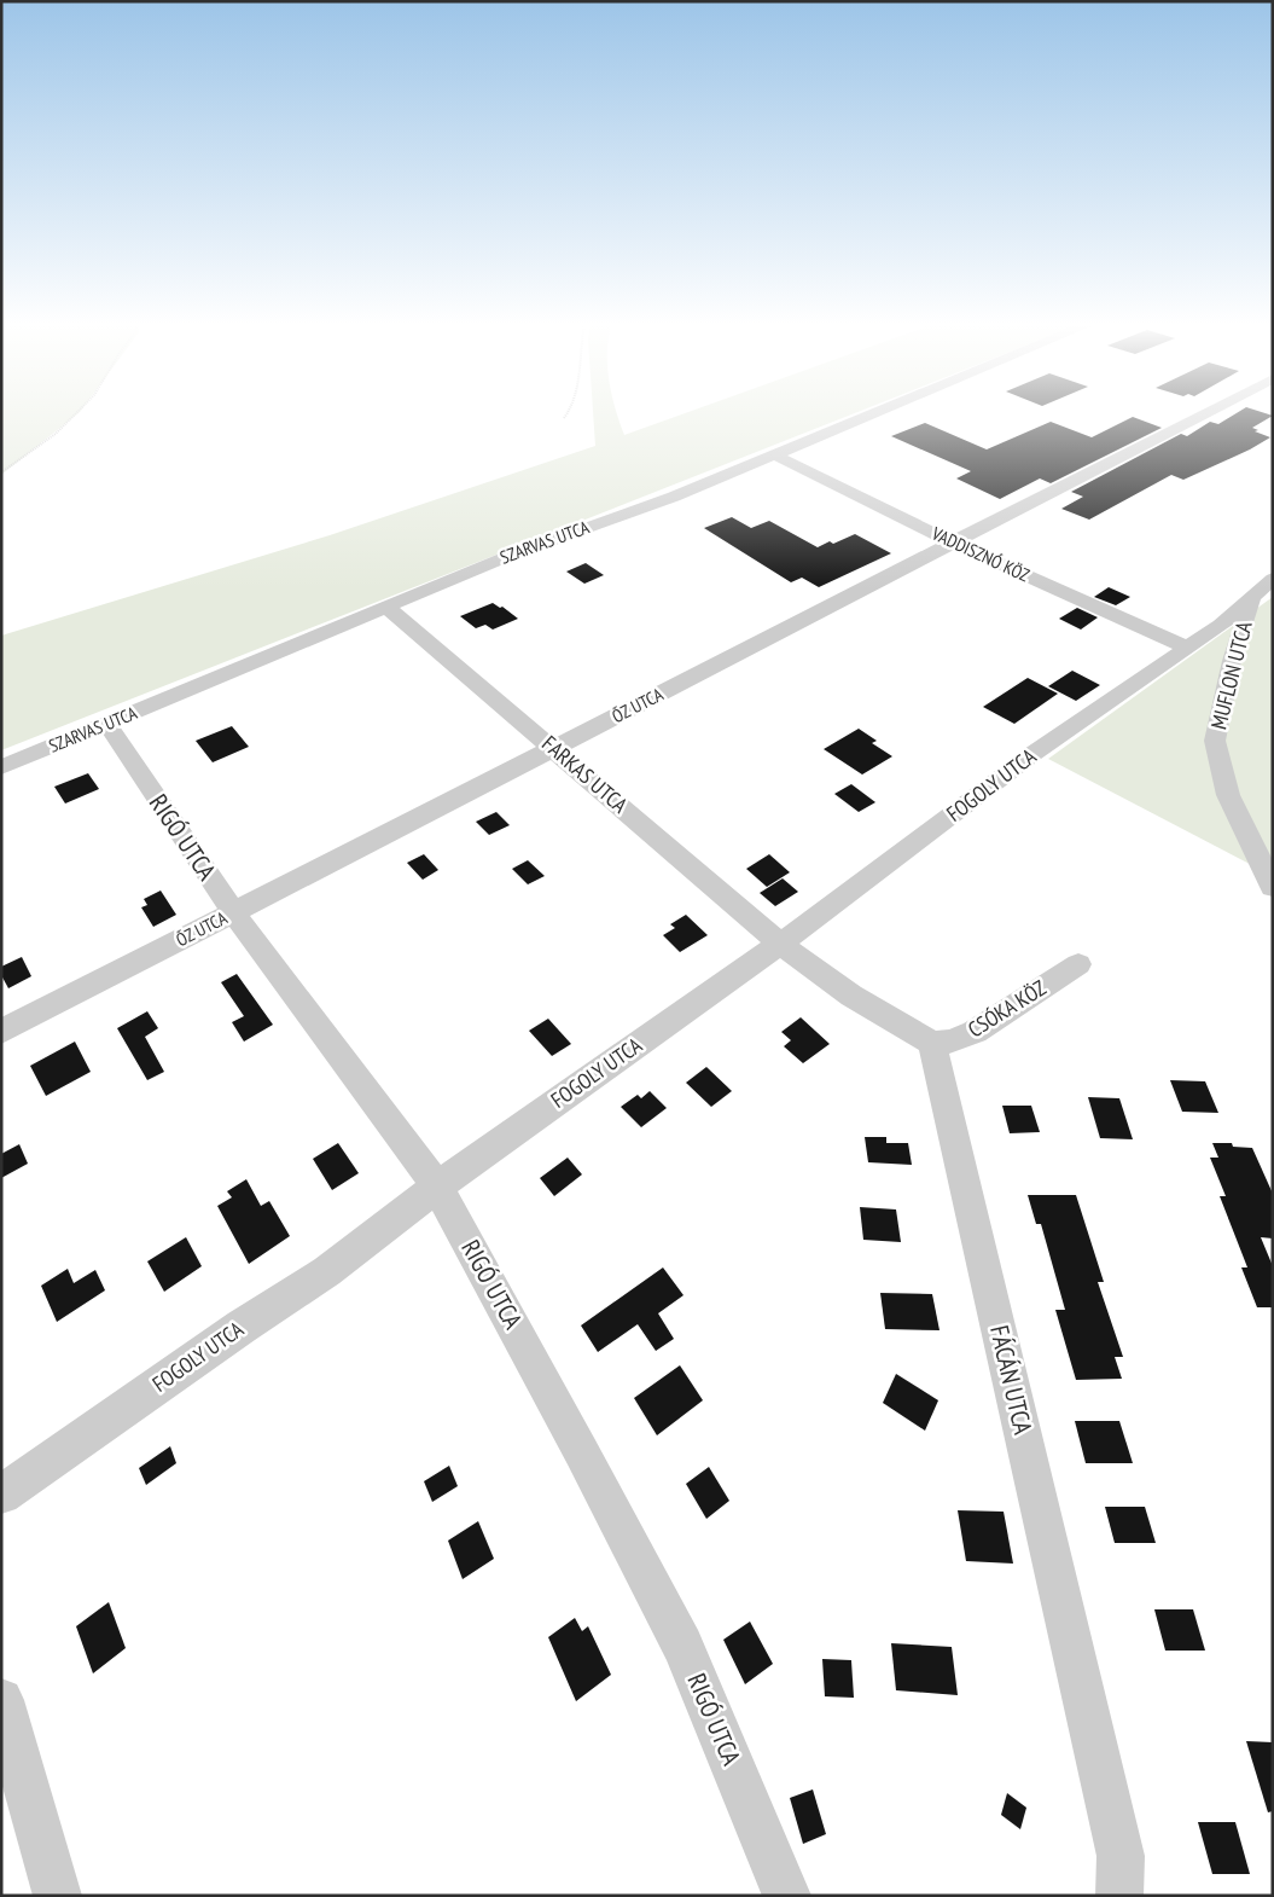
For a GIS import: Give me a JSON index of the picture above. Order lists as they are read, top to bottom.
{
  "streets": {
    "street": [
      "SZARVAS UTCA",
      "VADDISZNÓ KÖZ",
      "MUFLON UTCA",
      "ŐZ UTCA",
      "FARKAS UTCA",
      "FOGOLY UTCA",
      "RIGÓ UTCA",
      "CSÓKA KÖZ",
      "FÁCÁN UTCA"
    ]
  },
  "crossings": [
    ["SZARVAS UTCA", "VADDISZNÓ KÖZ"],
    ["SZARVAS UTCA", "FARKAS UTCA"],
    ["SZARVAS UTCA", "RIGÓ UTCA"],
    ["VADDISZNÓ KÖZ", "MUFLON UTCA"],
    ["VADDISZNÓ KÖZ", "ŐZ UTCA"],
    ["VADDISZNÓ KÖZ", "FOGOLY UTCA"],
    ["MUFLON UTCA", "FOGOLY UTCA"],
    ["ŐZ UTCA", "FARKAS UTCA"],
    ["ŐZ UTCA", "RIGÓ UTCA"],
    ["FARKAS UTCA", "FOGOLY UTCA"],
    ["FOGOLY UTCA", "RIGÓ UTCA"],
    ["CSÓKA KÖZ", "FÁCÁN UTCA"]
  ]
}
